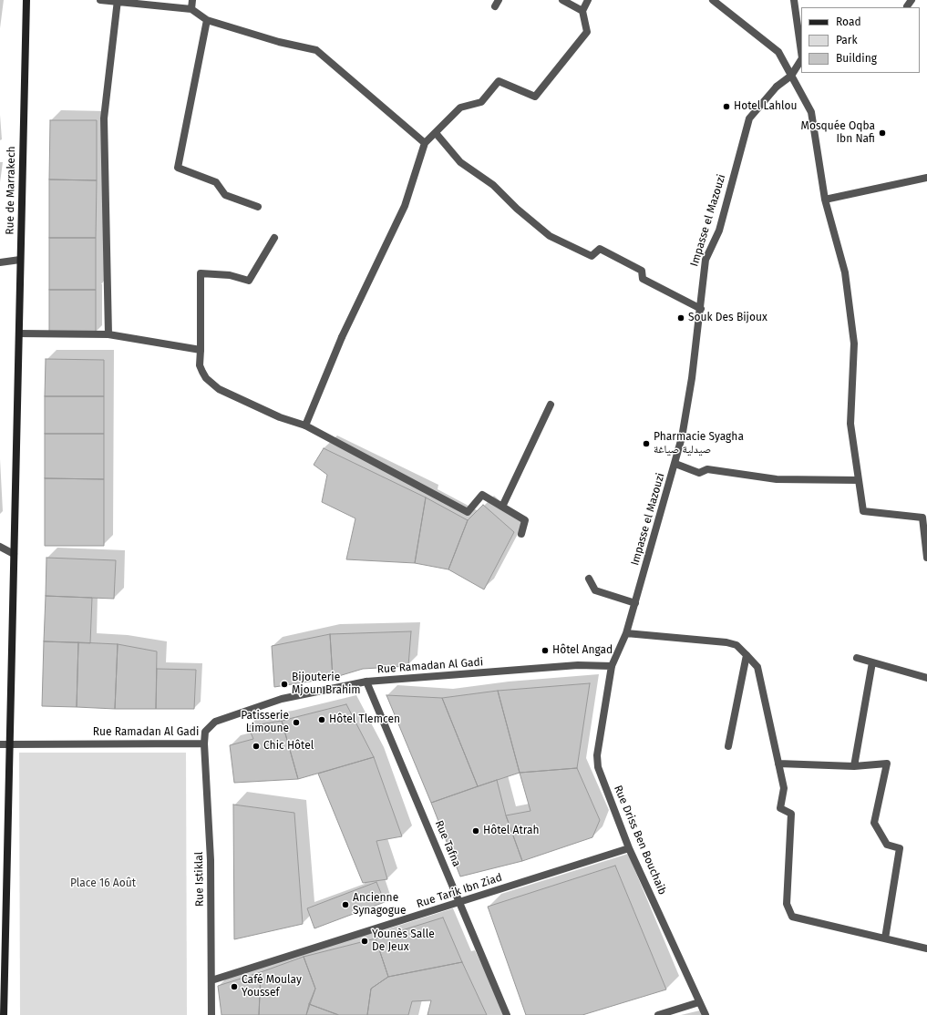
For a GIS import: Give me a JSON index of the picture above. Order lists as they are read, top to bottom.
{
  "streets": {
    "main road": ["Rue de Marrakech"],
    "street": [
      "Impasse el Mazouzi",
      "Rue Ramadan Al Gadi",
      "Rue Driss Ben Bouchaib",
      "Rue Tafna",
      "Rue Istiklal",
      "Rue Tarik Ibn Ziad"
    ]
  },
  "crossings": [
    ["Rue de Marrakech", "Rue Ramadan Al Gadi"],
    ["Impasse el Mazouzi", "Rue Ramadan Al Gadi"],
    ["Impasse el Mazouzi", "Rue Driss Ben Bouchaib"],
    ["Rue Ramadan Al Gadi", "Rue Driss Ben Bouchaib"],
    ["Rue Ramadan Al Gadi", "Rue Tafna"],
    ["Rue Ramadan Al Gadi", "Rue Istiklal"],
    ["Rue Driss Ben Bouchaib", "Rue Tarik Ibn Ziad"],
    ["Rue Tafna", "Rue Tarik Ibn Ziad"],
    ["Rue Istiklal", "Rue Tarik Ibn Ziad"]
  ],
  "parks": ["Place 16 Août"],
  "places": [
    "Hotel Lahlou",
    "Mosquée Oqba Ibn Nafi",
    "Souk Des Bijoux",
    "Pharmacie Syagha صيدلية صياغة",
    "Hôtel Angad",
    "Bijouterie Mjoun Brahim",
    "Hôtel Tlemcen",
    "Patisserie Limoune",
    "Chic Hôtel",
    "Hôtel Atrah",
    "Ancienne Synagogue",
    "Younès Salle De Jeux",
    "Café Moulay Youssef"
  ],
  "legend": ["Road", "Park", "Building"]
}
